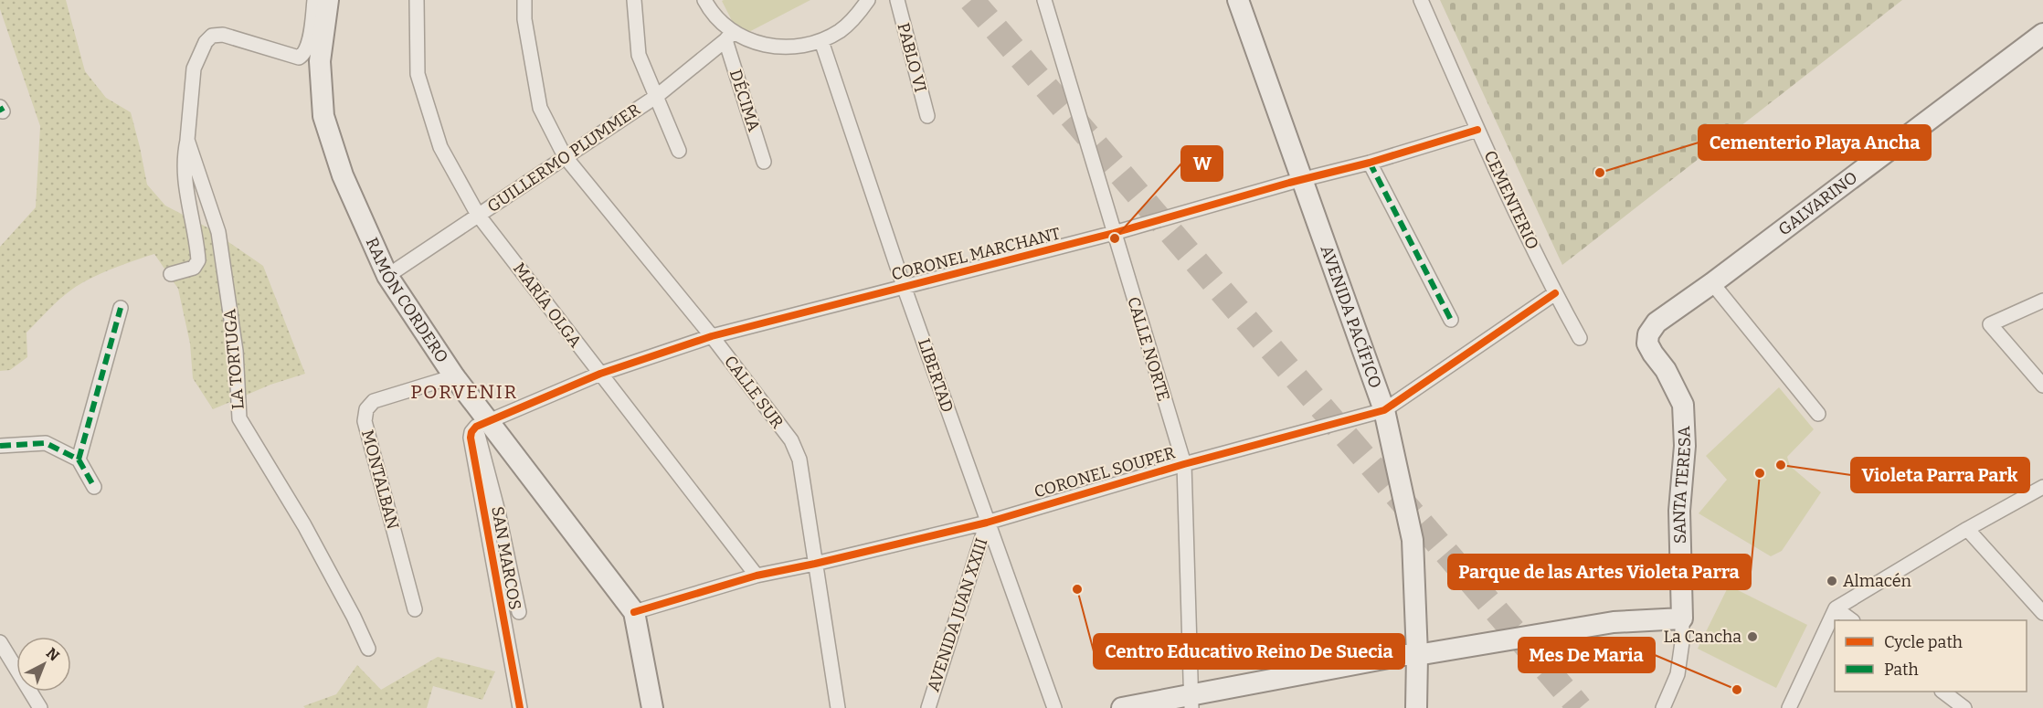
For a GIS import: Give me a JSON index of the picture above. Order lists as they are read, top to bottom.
{
  "streets": {
    "street": [
      "PABLO VI",
      "DÉCIMA",
      "GUILLERMO PLUMMER",
      "CEMENTERIO",
      "GALVARINO",
      "CORONEL MARCHANT",
      "RAMÓN CORDERO",
      "MARÍA OLGA",
      "AVENIDA PACÍFICO",
      "CALLE NORTE",
      "LA TORTUGA",
      "LIBERTAD",
      "CALLE SUR",
      "CORONEL SOUPER",
      "MONTALBAN",
      "SANTA TERESA",
      "SAN MARCOS",
      "AVENIDA JUAN XXIII"
    ]
  },
  "crossings": [
    ["DÉCIMA", "GUILLERMO PLUMMER"],
    ["DÉCIMA", "LIBERTAD"],
    ["GUILLERMO PLUMMER", "RAMÓN CORDERO"],
    ["GUILLERMO PLUMMER", "MARÍA OLGA"],
    ["GUILLERMO PLUMMER", "CALLE SUR"],
    ["CEMENTERIO", "CORONEL MARCHANT"],
    ["CEMENTERIO", "CORONEL SOUPER"],
    ["GALVARINO", "SANTA TERESA"],
    ["CORONEL MARCHANT", "RAMÓN CORDERO"],
    ["CORONEL MARCHANT", "MARÍA OLGA"],
    ["CORONEL MARCHANT", "AVENIDA PACÍFICO"],
    ["CORONEL MARCHANT", "CALLE NORTE"],
    ["CORONEL MARCHANT", "LIBERTAD"],
    ["CORONEL MARCHANT", "CALLE SUR"],
    ["CORONEL MARCHANT", "SAN MARCOS"],
    ["RAMÓN CORDERO", "CORONEL SOUPER"],
    ["RAMÓN CORDERO", "MONTALBAN"],
    ["RAMÓN CORDERO", "SAN MARCOS"],
    ["MARÍA OLGA", "CORONEL SOUPER"],
    ["AVENIDA PACÍFICO", "CORONEL SOUPER"],
    ["CALLE NORTE", "CORONEL SOUPER"],
    ["LIBERTAD", "CORONEL SOUPER"],
    ["LIBERTAD", "AVENIDA JUAN XXIII"],
    ["CALLE SUR", "CORONEL SOUPER"],
    ["CORONEL SOUPER", "AVENIDA JUAN XXIII"]
  ],
  "districts": ["PORVENIR"],
  "places": [
    "Cementerio Playa Ancha",
    "W",
    "Violeta Parra Park",
    "Parque de las Artes Violeta Parra",
    "Almacén",
    "Centro Educativo Reino De Suecia",
    "La Cancha",
    "Mes De Maria"
  ],
  "legend": ["Cycle path", "Path"],
  "north": "top right"
}
